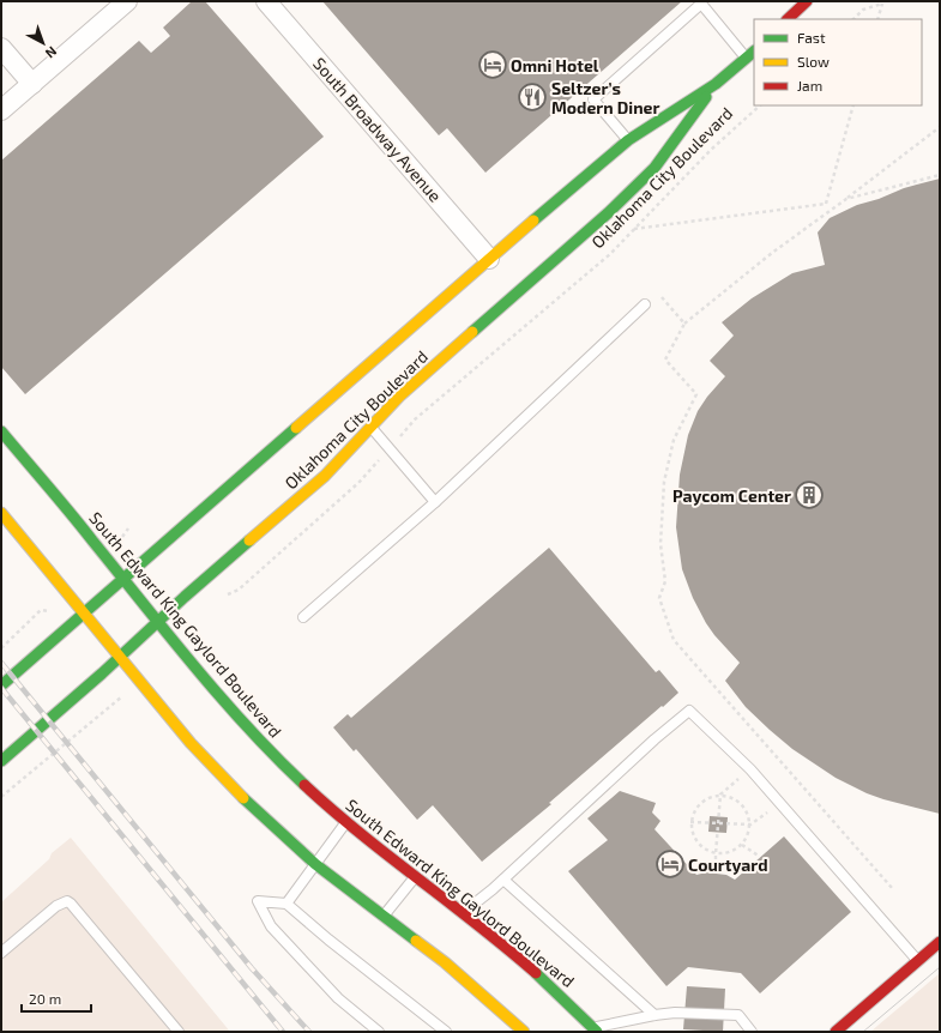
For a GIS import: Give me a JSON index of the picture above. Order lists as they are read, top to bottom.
{
  "streets": {
    "main road": ["Oklahoma City Boulevard", "South Edward King Gaylord Boulevard"],
    "street": ["South Broadway Avenue"]
  },
  "crossings": [
    ["South Broadway Avenue", "Oklahoma City Boulevard"],
    ["Oklahoma City Boulevard", "South Edward King Gaylord Boulevard"]
  ],
  "places": {
    "hotel": ["Omni Hotel", "Courtyard"],
    "restaurant": ["Seltzer’s Modern Diner"],
    "building": ["Paycom Center"]
  },
  "legend": ["Fast", "Slow", "Jam"],
  "scale_bar": "20 m",
  "north": "bottom right"
}
